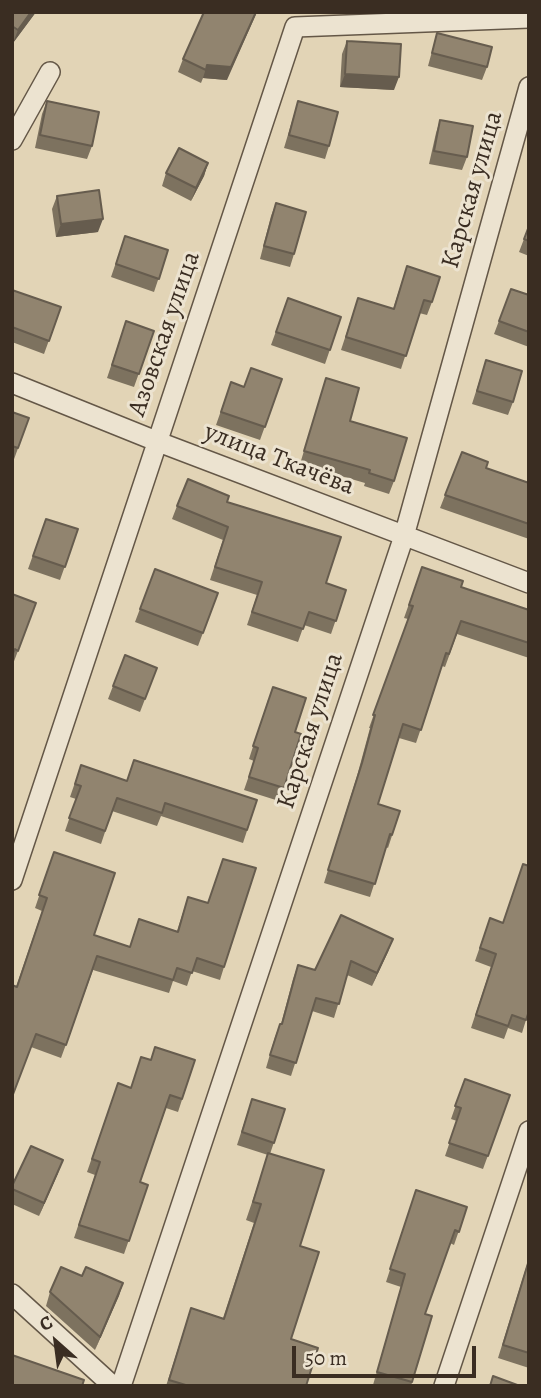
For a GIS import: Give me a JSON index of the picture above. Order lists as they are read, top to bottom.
{
  "streets": {
    "street": ["Карская улица", "Азовская улица", "улица Ткачёва"]
  },
  "crossings": [
    ["Карская улица", "улица Ткачёва"],
    ["Азовская улица", "улица Ткачёва"]
  ],
  "scale_bar": "50 m",
  "north": "top left"
}
